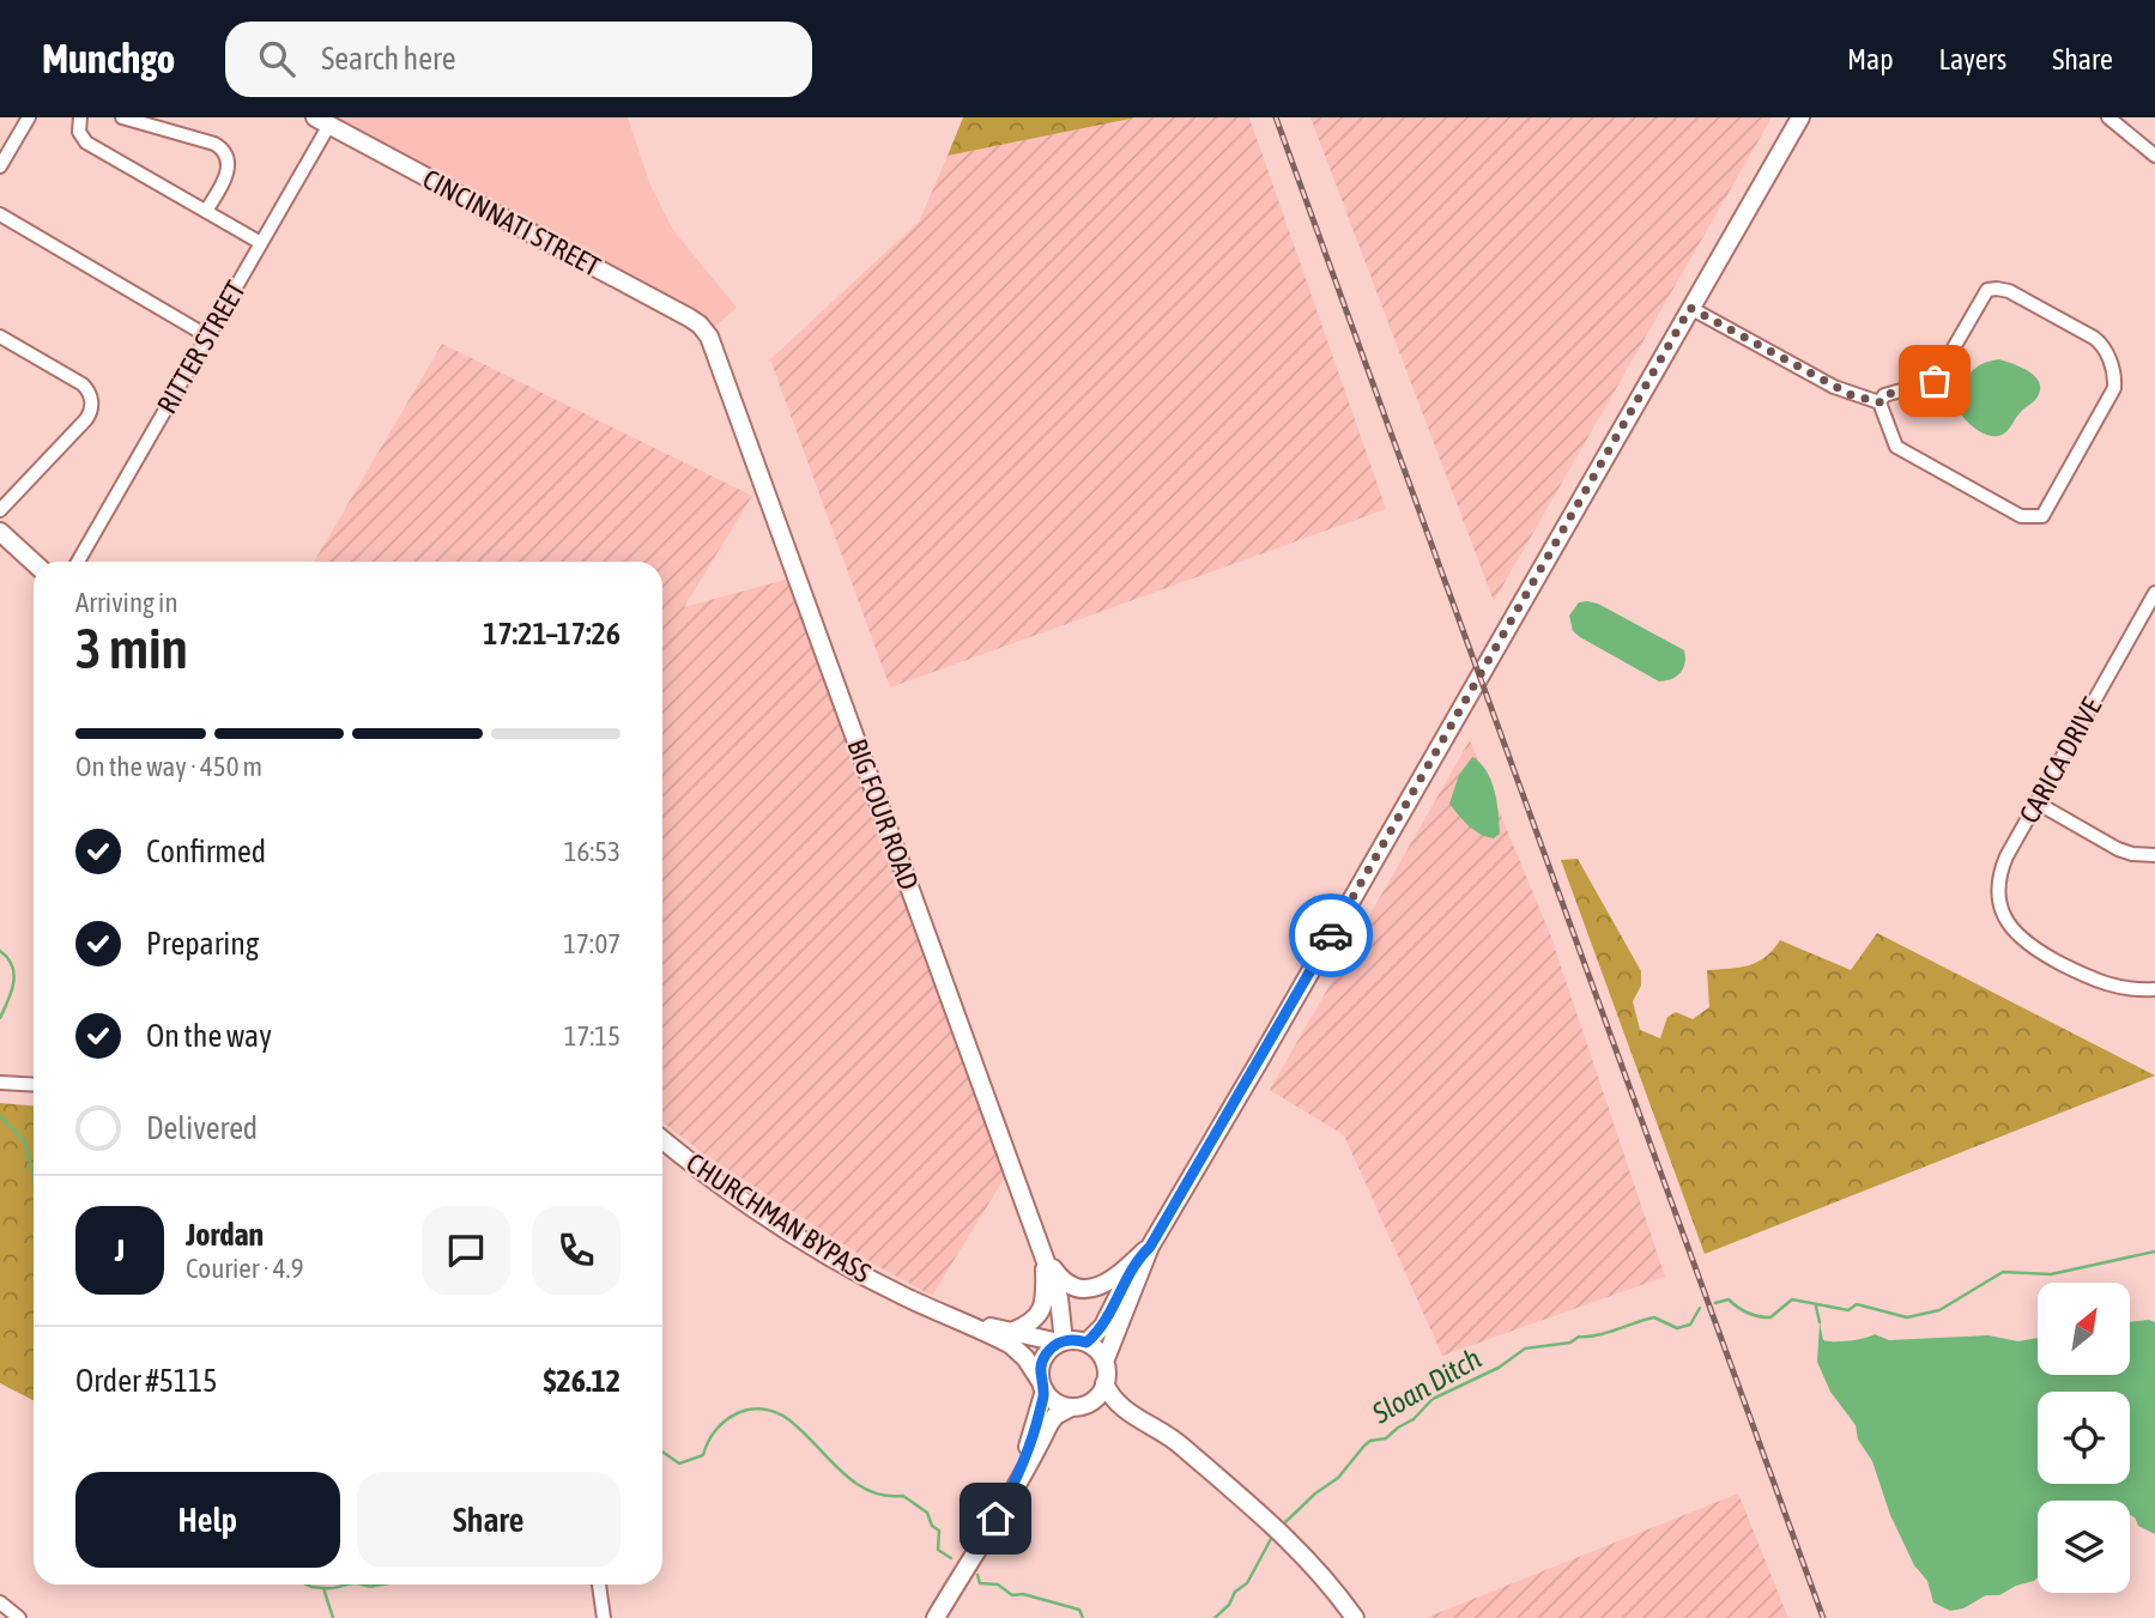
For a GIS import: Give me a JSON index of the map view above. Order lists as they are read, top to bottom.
{
  "streets": {
    "street": [
      "CINCINNATI STREET",
      "RITTER STREET",
      "CARICA DRIVE",
      "BIG FOUR ROAD",
      "CHURCHMAN BYPASS"
    ]
  },
  "crossings": [
    ["CINCINNATI STREET", "RITTER STREET"],
    ["CINCINNATI STREET", "BIG FOUR ROAD"],
    ["BIG FOUR ROAD", "CHURCHMAN BYPASS"]
  ],
  "water": ["Sloan Ditch"],
  "north": "top right",
  "page": {
    "header": "Munchgo",
    "search": "Search here",
    "nav": ["Map", "Layers", "Share"],
    "heading": ["3 min", "Arriving in", "17:21–17:26"],
    "panel": [
      "Jordan",
      "Courier · 4.9",
      "Order #5115",
      "$26.12"
    ],
    "bar": "On the way · 450 m",
    "list": [
      ["Confirmed", "16:53"],
      ["Preparing", "17:07"],
      ["On the way", "17:15"],
      "Delivered"
    ],
    "round": "J",
    "buttons": ["Help", "Share"]
  }
}
